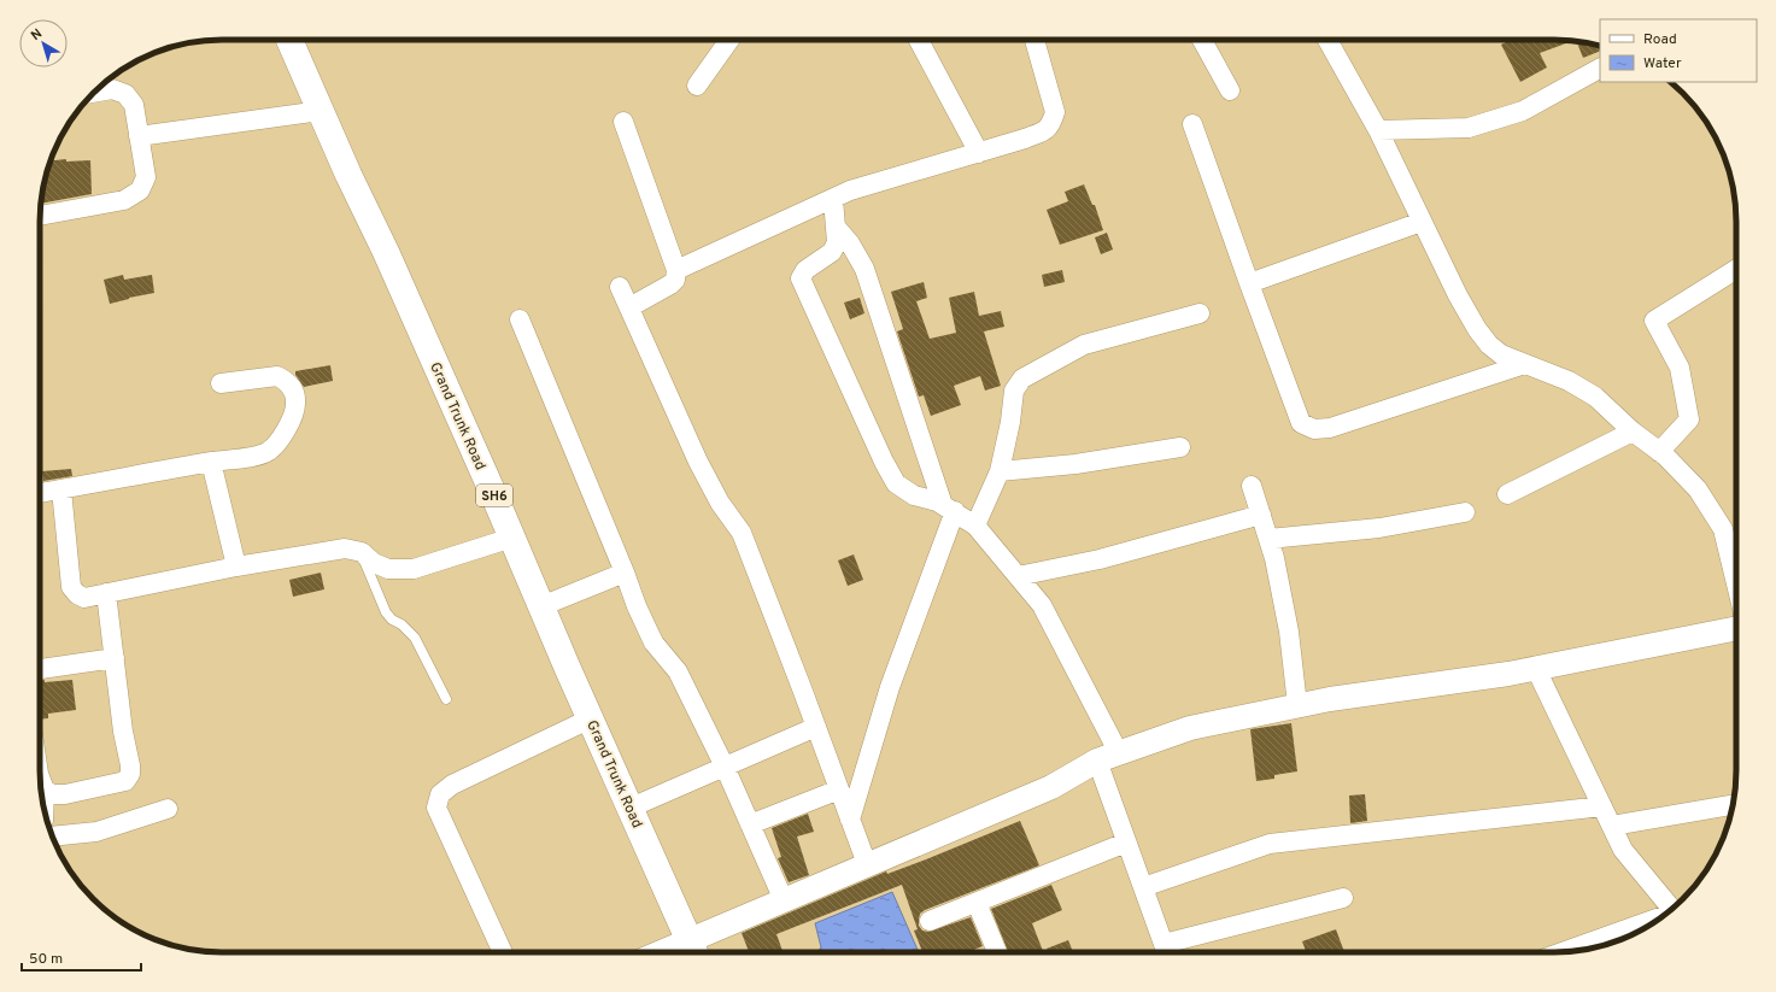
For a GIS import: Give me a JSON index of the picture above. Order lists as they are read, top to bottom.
{
  "streets": {
    "main road": ["Grand Trunk Road", "SH6"]
  },
  "legend": ["Road", "Water"],
  "scale_bar": "50 m",
  "north": "top left"
}
